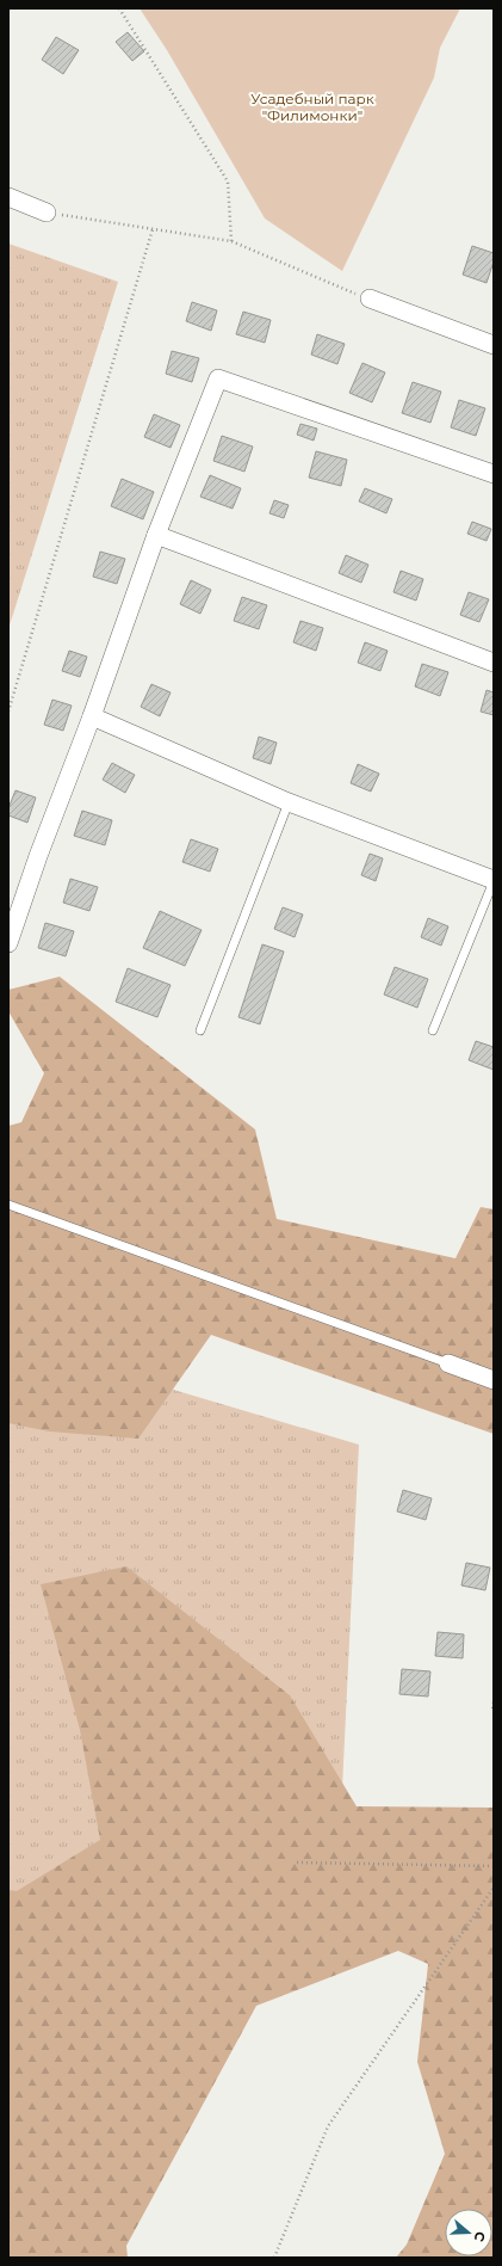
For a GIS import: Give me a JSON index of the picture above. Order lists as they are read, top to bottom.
{
  "parks": ["Усадебный парк \"Филимонки\""],
  "north": "right"
}
